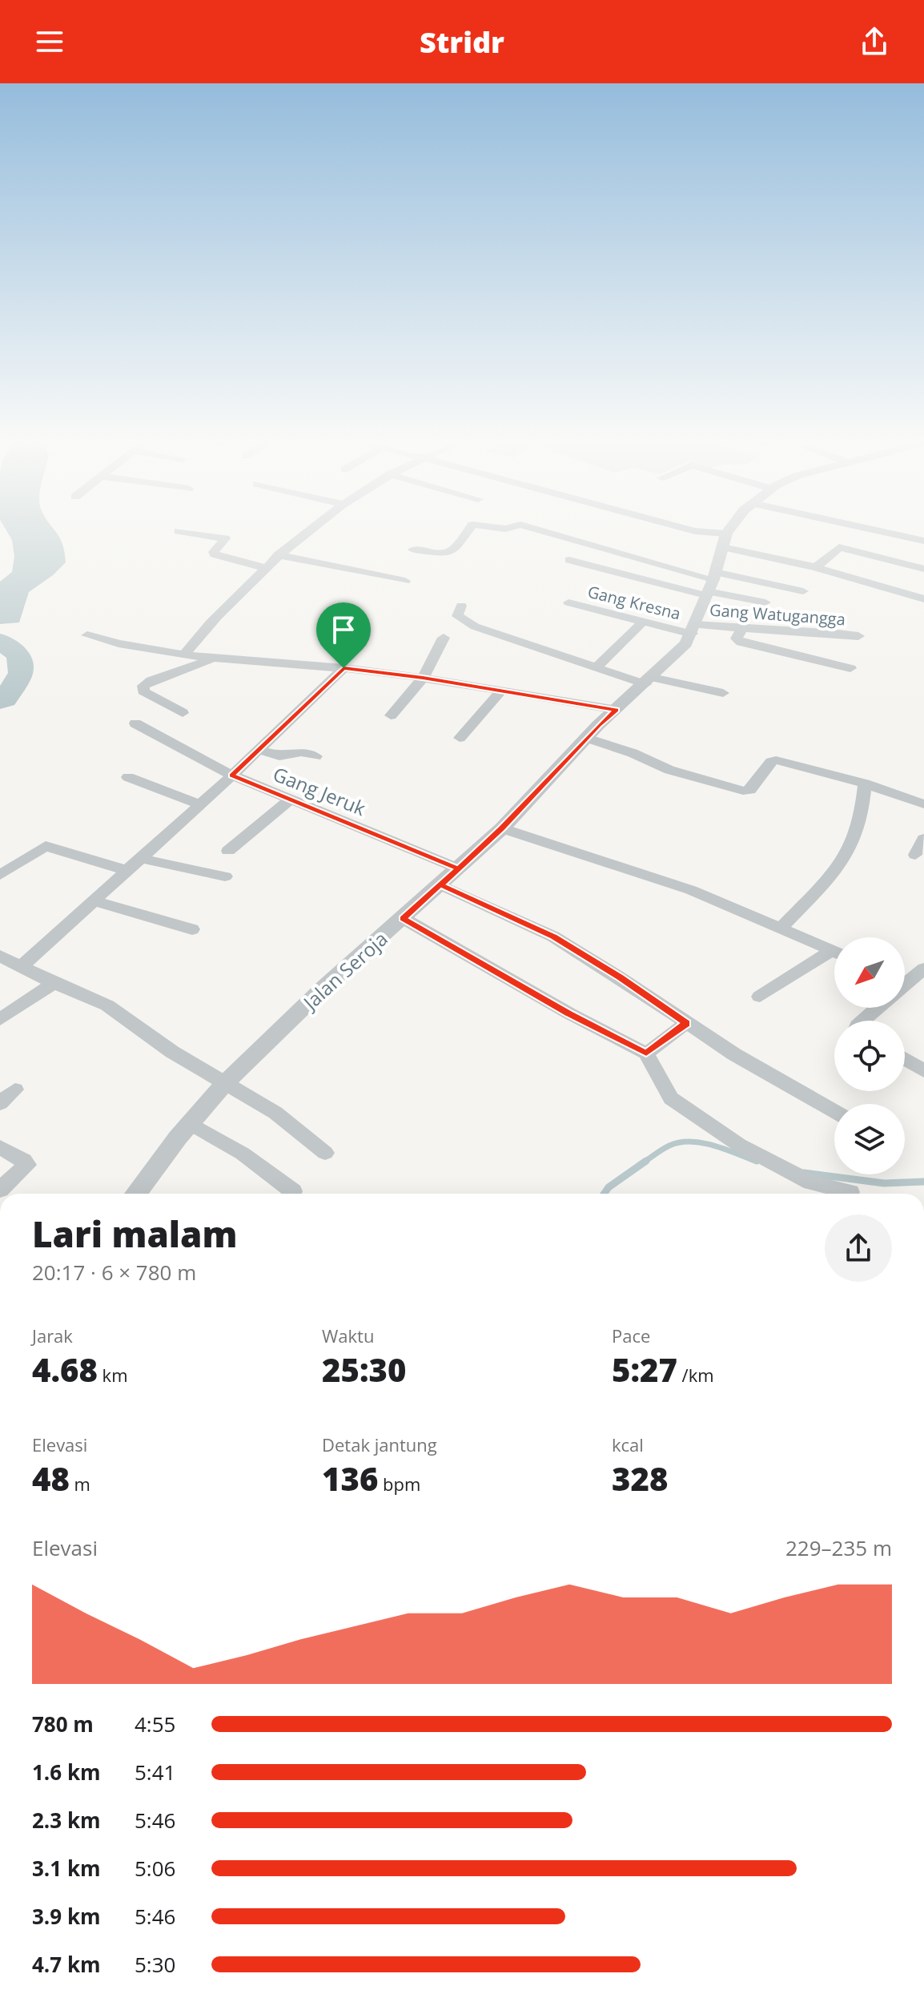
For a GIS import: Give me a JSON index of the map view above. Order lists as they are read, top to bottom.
{
  "streets": {
    "street": [
      "Gang Kresna",
      "Gang Watugangga",
      "Gang Jeruk",
      "Jalan Seroja"
    ]
  },
  "crossings": [
    ["Gang Kresna", "Gang Watugangga"],
    ["Gang Kresna", "Jalan Seroja"],
    ["Gang Watugangga", "Jalan Seroja"],
    ["Gang Jeruk", "Jalan Seroja"]
  ],
  "north": "bottom left",
  "page": {
    "header": "Stridr",
    "heading": ["Lari malam", "20:17 · 6 × 780 m"],
    "stats": [
      ["Jarak", "4.68 km"],
      ["Waktu", "25:30"],
      ["Pace", "5:27 /km"],
      ["Elevasi", "48 m"],
      ["Detak jantung", "136 bpm"],
      ["kcal", "328"]
    ],
    "chart": ["Elevasi", "229–235 m"],
    "list": [
      {
        "name": "780 m",
        "note": "4:55"
      },
      {
        "name": "1.6 km",
        "note": "5:41"
      },
      {
        "name": "2.3 km",
        "note": "5:46"
      },
      {
        "name": "3.1 km",
        "note": "5:06"
      },
      {
        "name": "3.9 km",
        "note": "5:46"
      },
      {
        "name": "4.7 km",
        "note": "5:30"
      }
    ]
  }
}
